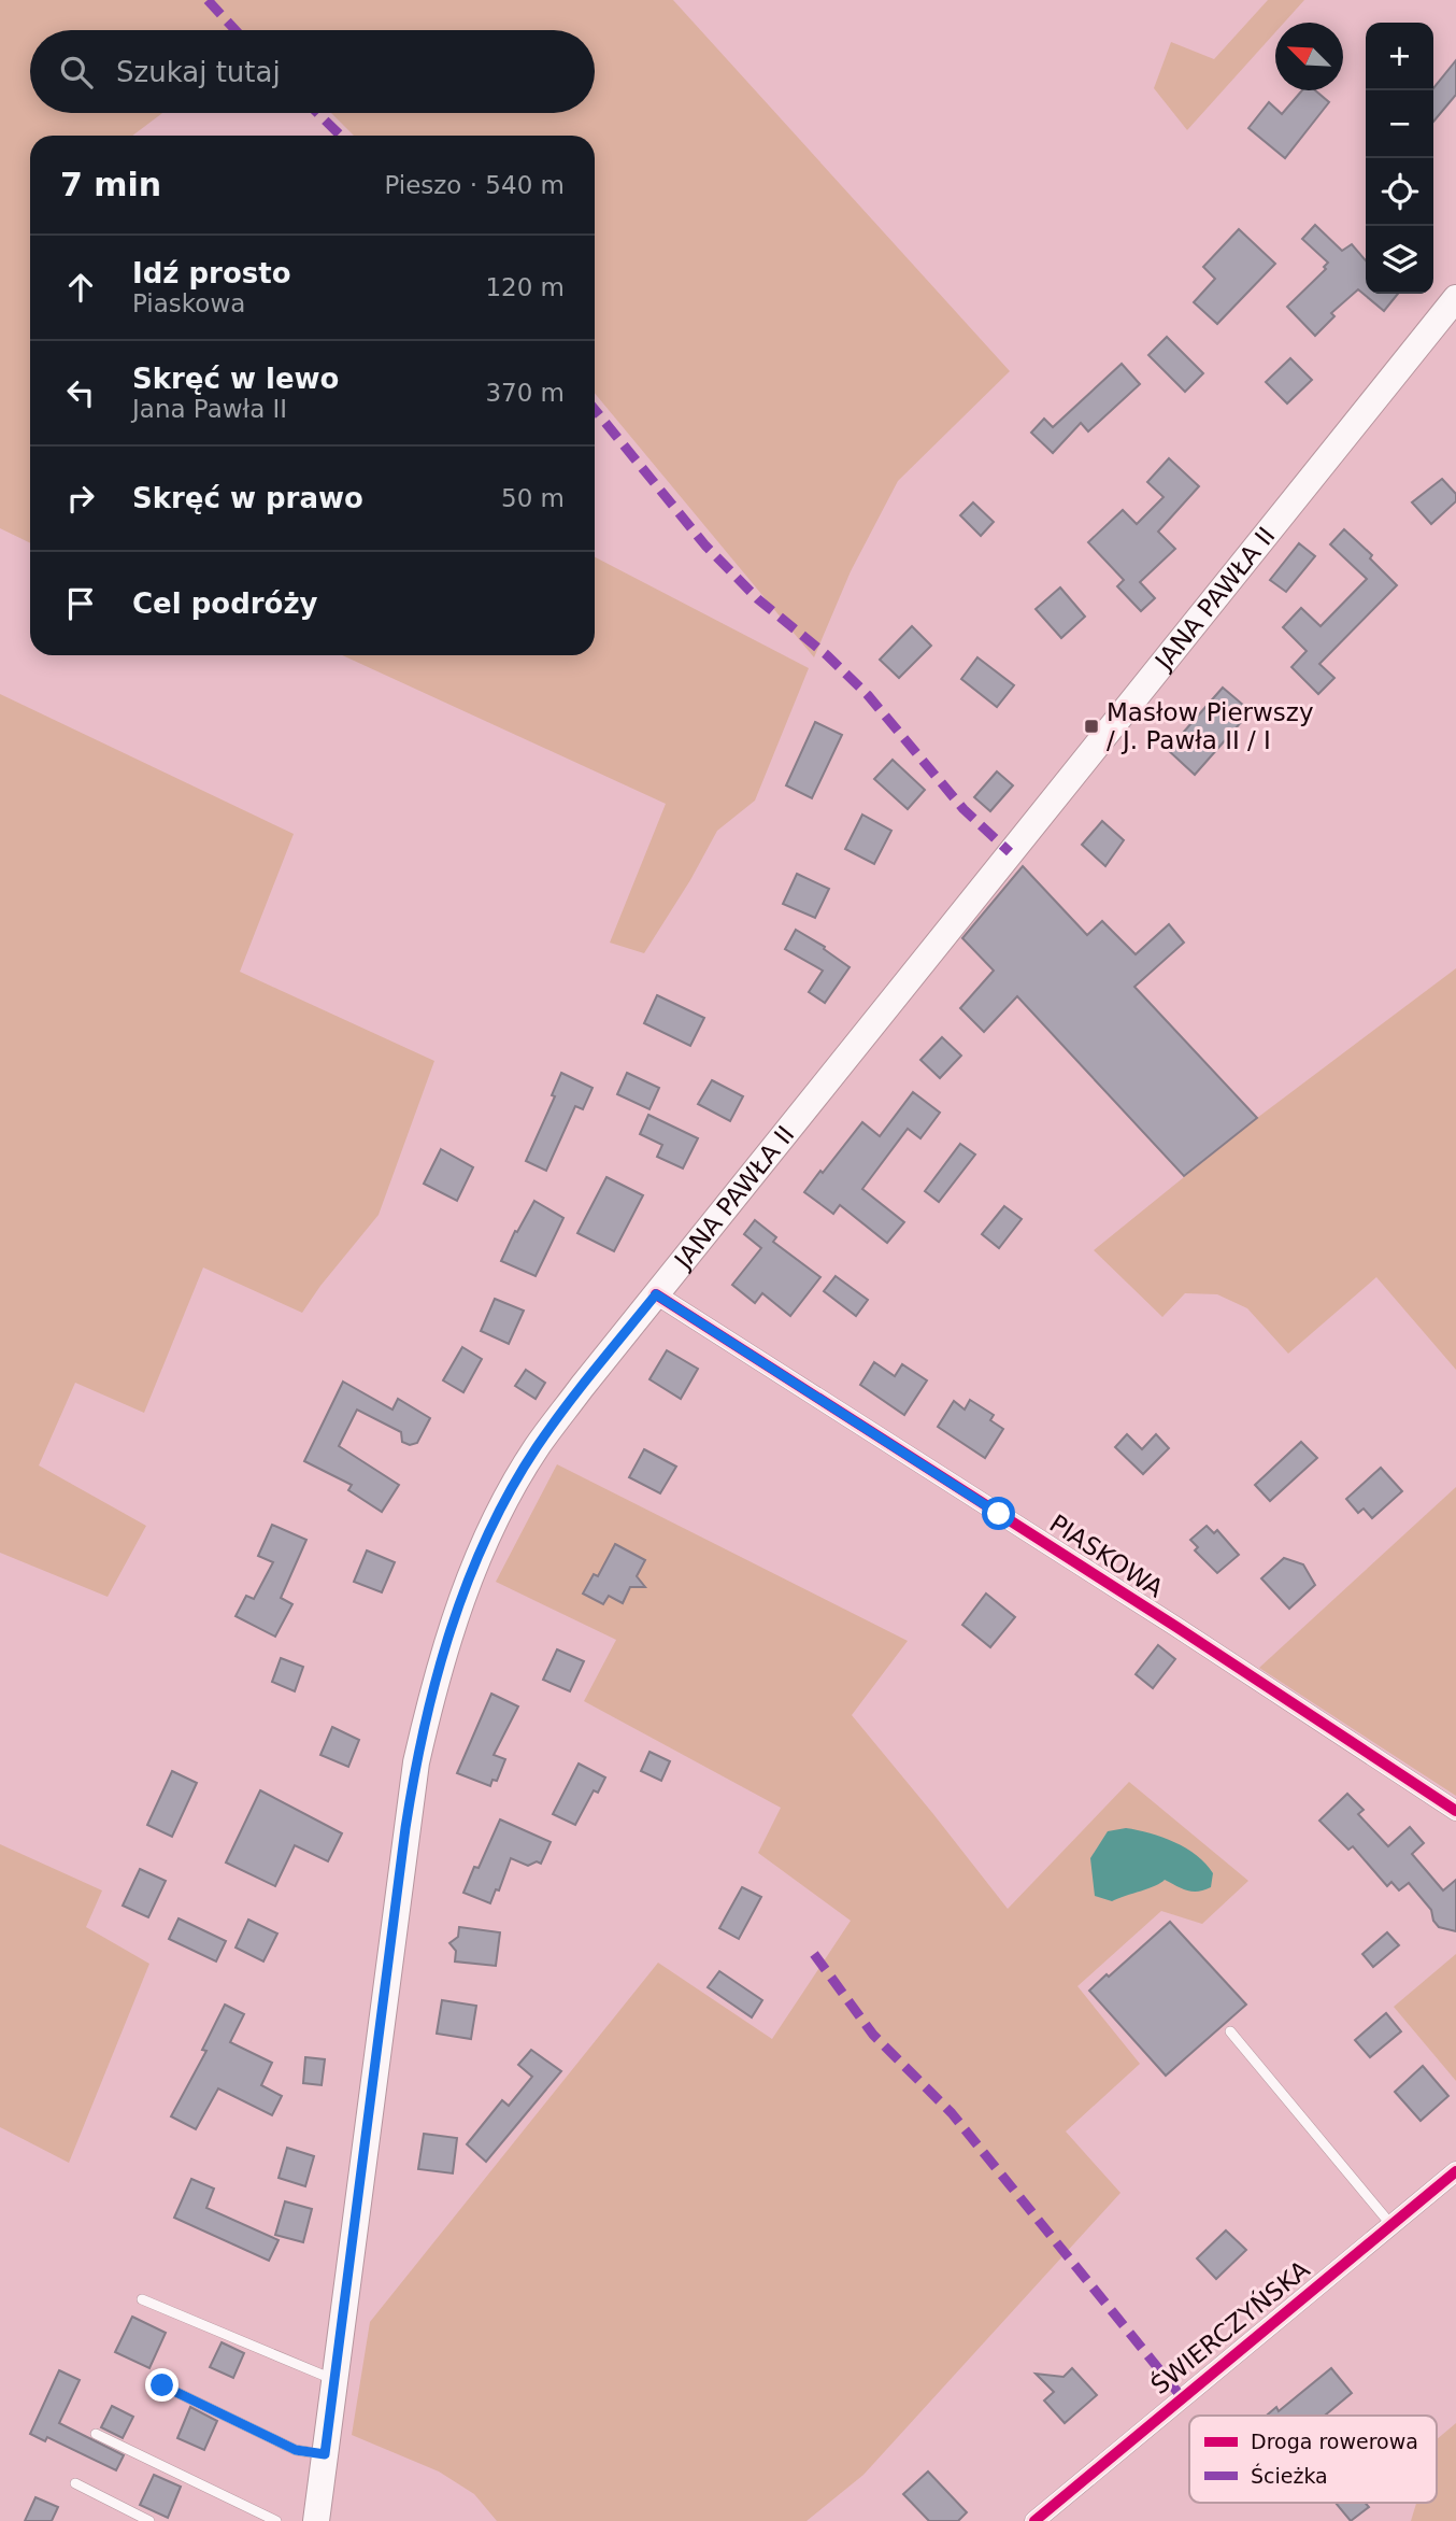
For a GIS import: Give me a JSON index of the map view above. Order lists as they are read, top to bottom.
{
  "streets": {
    "main road": ["JANA PAWŁA II"],
    "street": ["PIASKOWA", "ŚWIERCZYŃSKA"]
  },
  "crossings": [
    ["JANA PAWŁA II", "PIASKOWA"]
  ],
  "places": {
    "transit": ["Masłow Pierwszy / J. Pawła II / I"]
  },
  "legend": ["Droga rowerowa", "Ścieżka"],
  "north": "top left",
  "page": {
    "map_buttons": ["+", "−"],
    "search": "Szukaj tutaj",
    "heading": ["7 min", "Pieszo · 540 m"],
    "list": [
      ["Idź prosto", "Piaskowa", "120 m"],
      ["Skręć w lewo", "Jana Pawła II", "370 m"],
      ["Skręć w prawo", "50 m"],
      "Cel podróży"
    ]
  }
}
